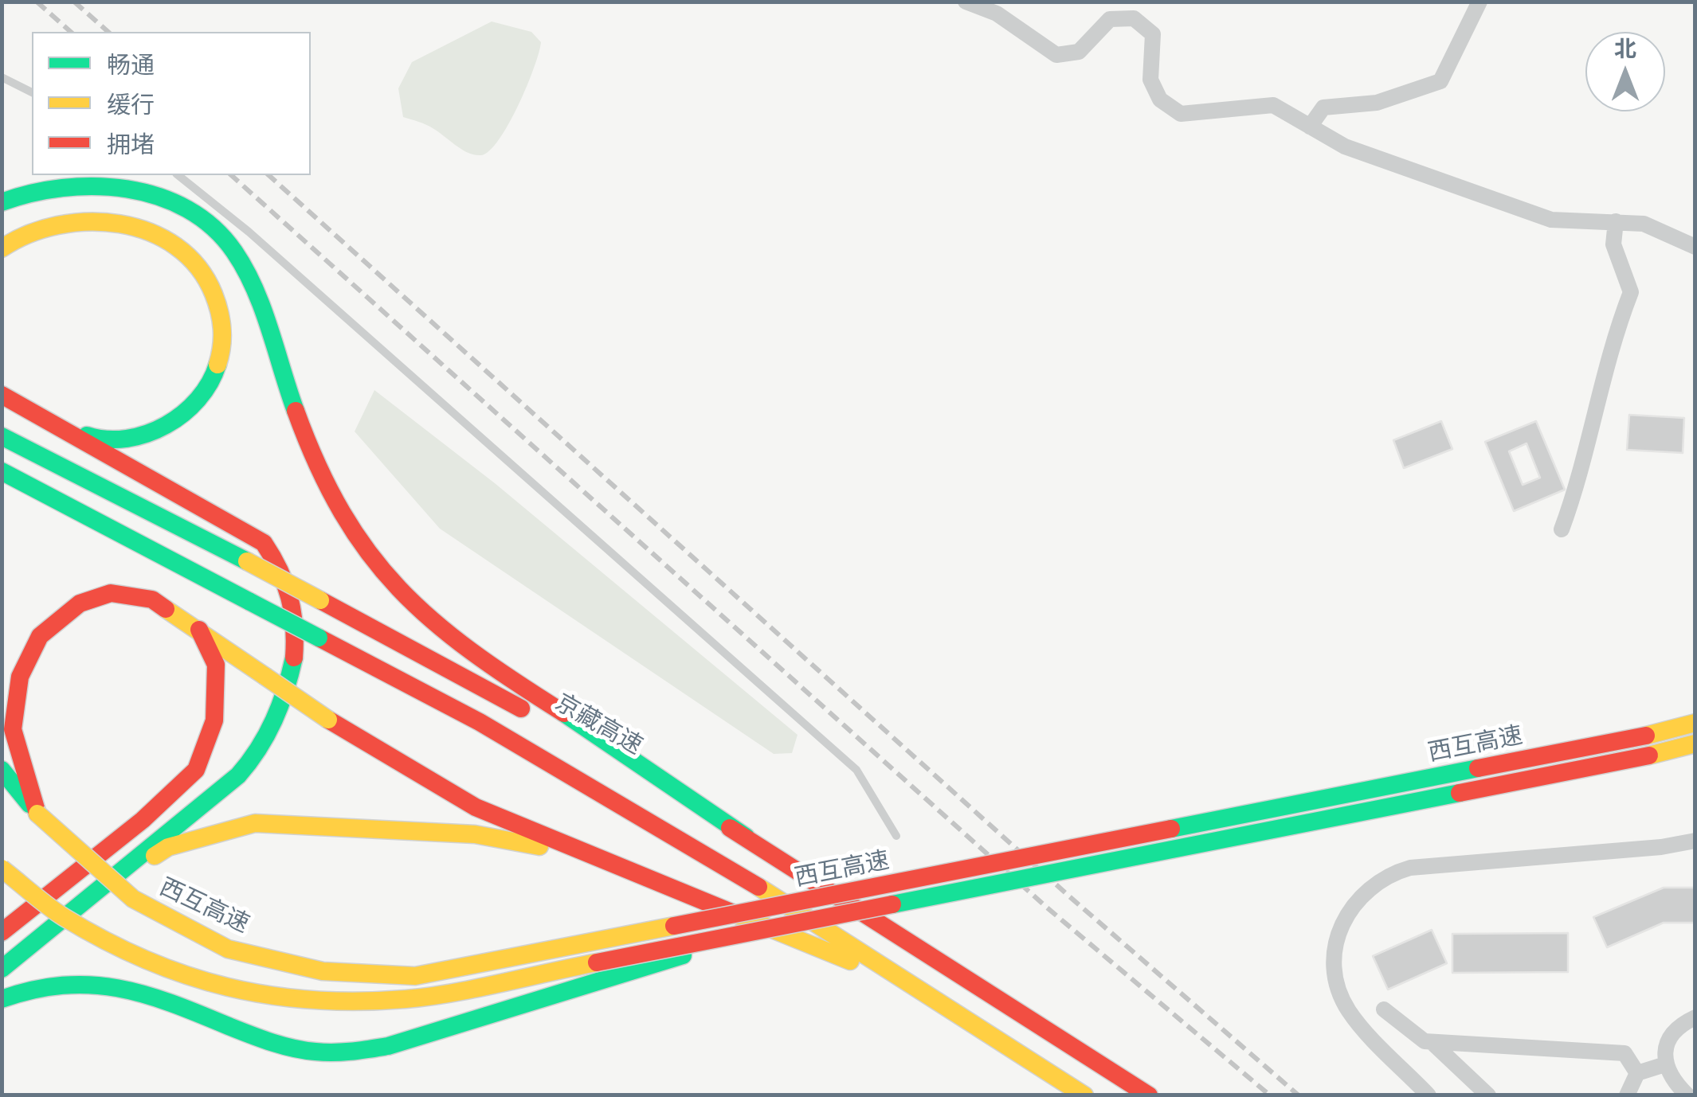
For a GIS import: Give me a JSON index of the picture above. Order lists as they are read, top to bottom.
{
  "streets": {
    "highway": ["京藏高速", "西互高速"]
  },
  "legend": ["畅通", "缓行", "拥堵"],
  "north": "top"
}
